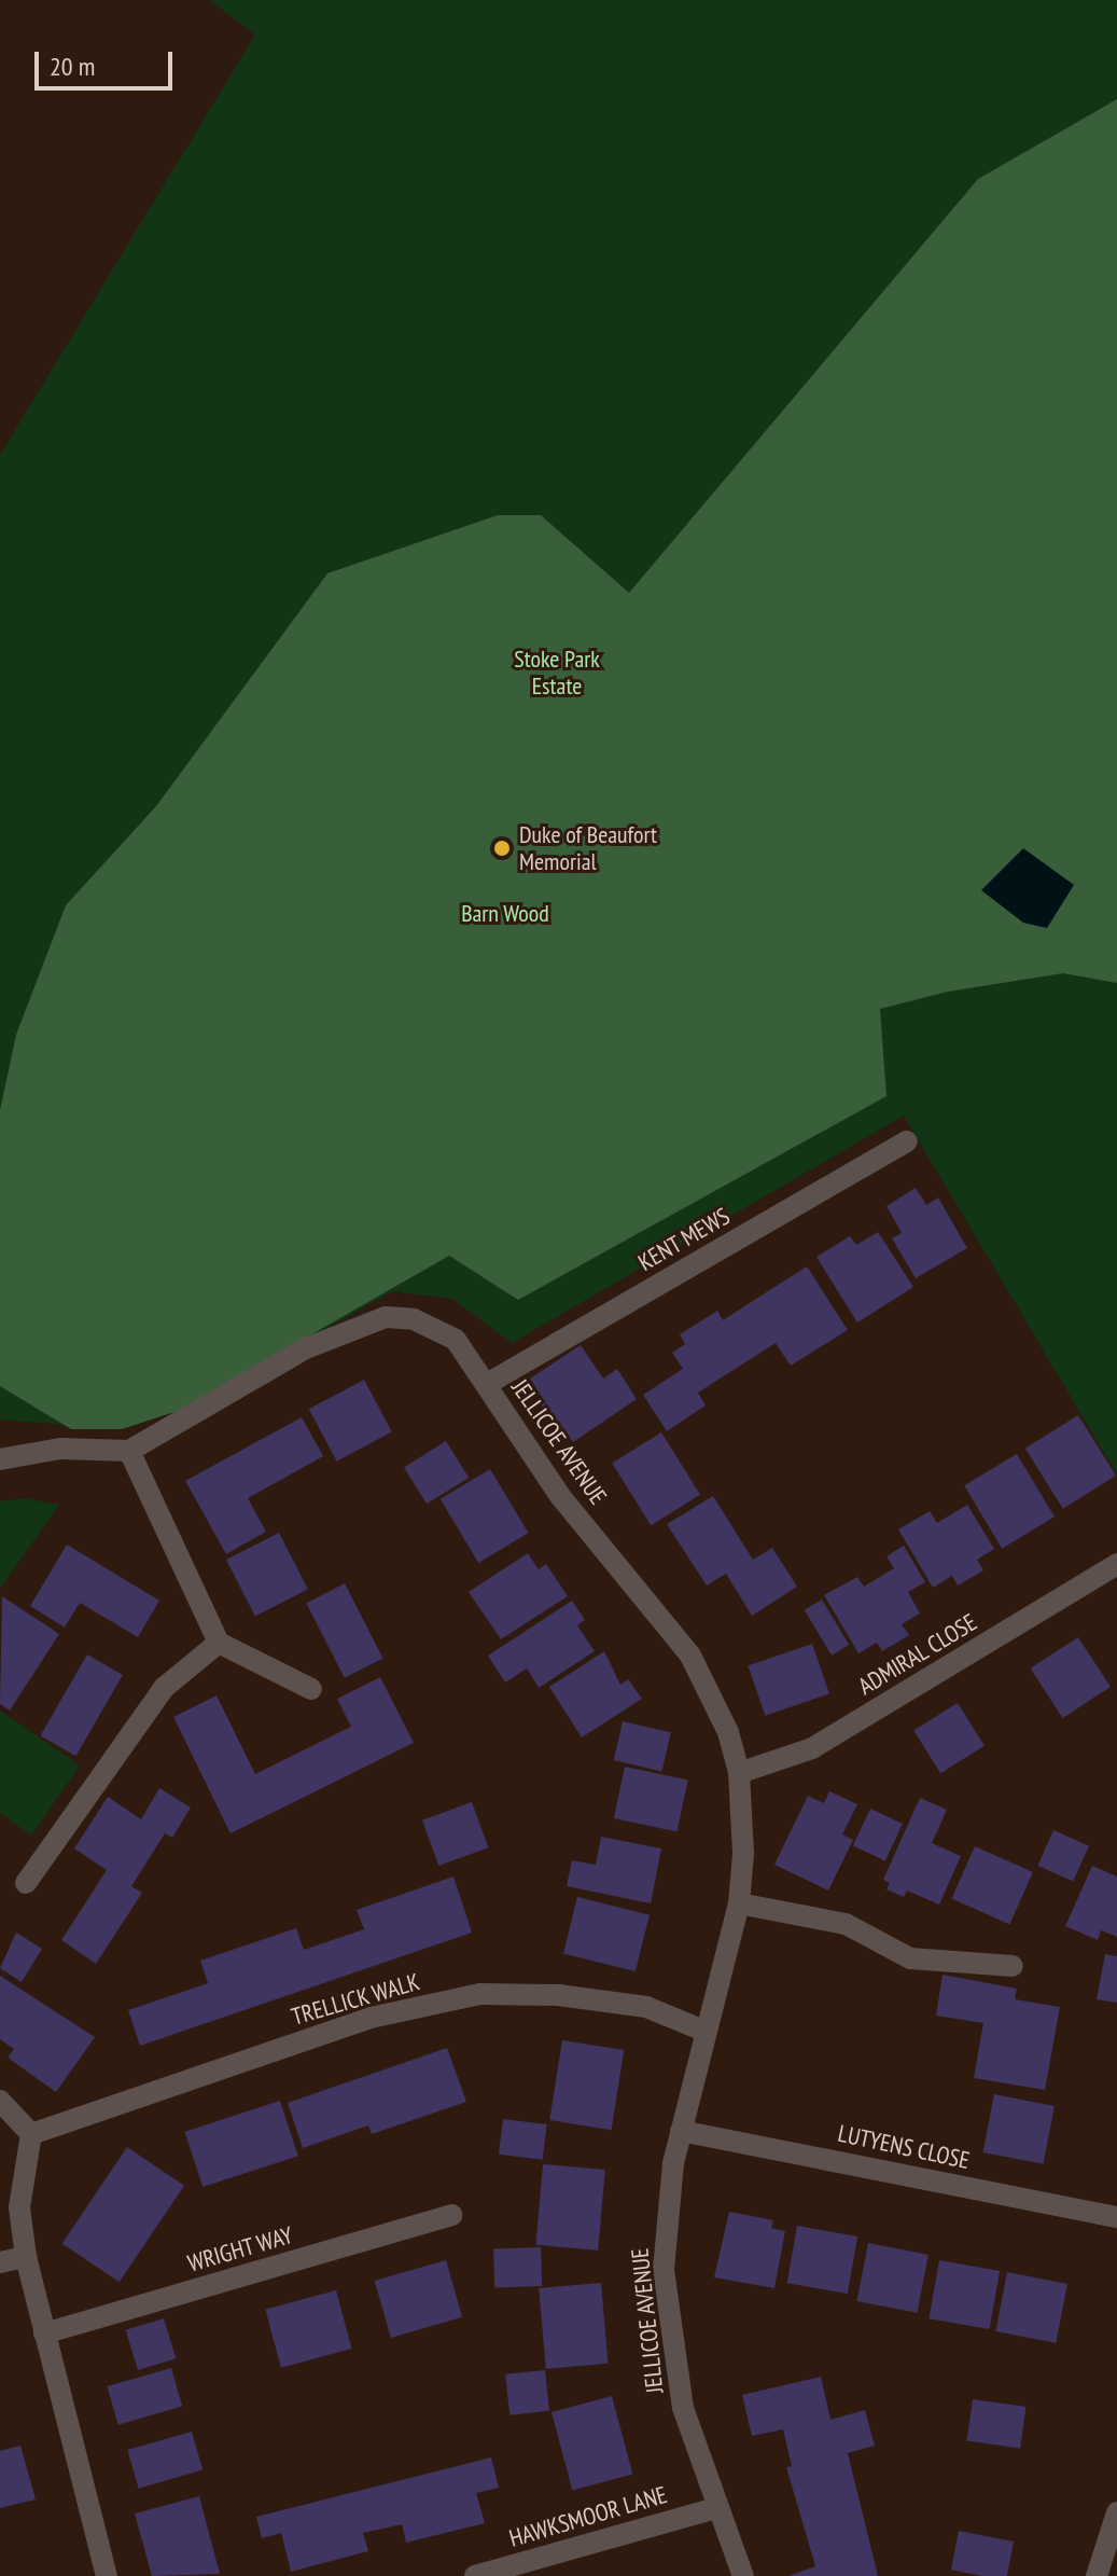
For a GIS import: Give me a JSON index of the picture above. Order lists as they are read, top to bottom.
{
  "streets": {
    "street": [
      "KENT MEWS",
      "JELLICOE AVENUE",
      "ADMIRAL CLOSE",
      "TRELLICK WALK",
      "LUTYENS CLOSE",
      "WRIGHT WAY",
      "HAWKSMOOR LANE"
    ]
  },
  "crossings": [
    ["KENT MEWS", "JELLICOE AVENUE"],
    ["JELLICOE AVENUE", "ADMIRAL CLOSE"],
    ["JELLICOE AVENUE", "TRELLICK WALK"],
    ["JELLICOE AVENUE", "LUTYENS CLOSE"],
    ["JELLICOE AVENUE", "HAWKSMOOR LANE"]
  ],
  "parks": ["Stoke Park Estate", "Barn Wood"],
  "places": ["Duke of Beaufort Memorial"],
  "scale_bar": "20 m"
}
